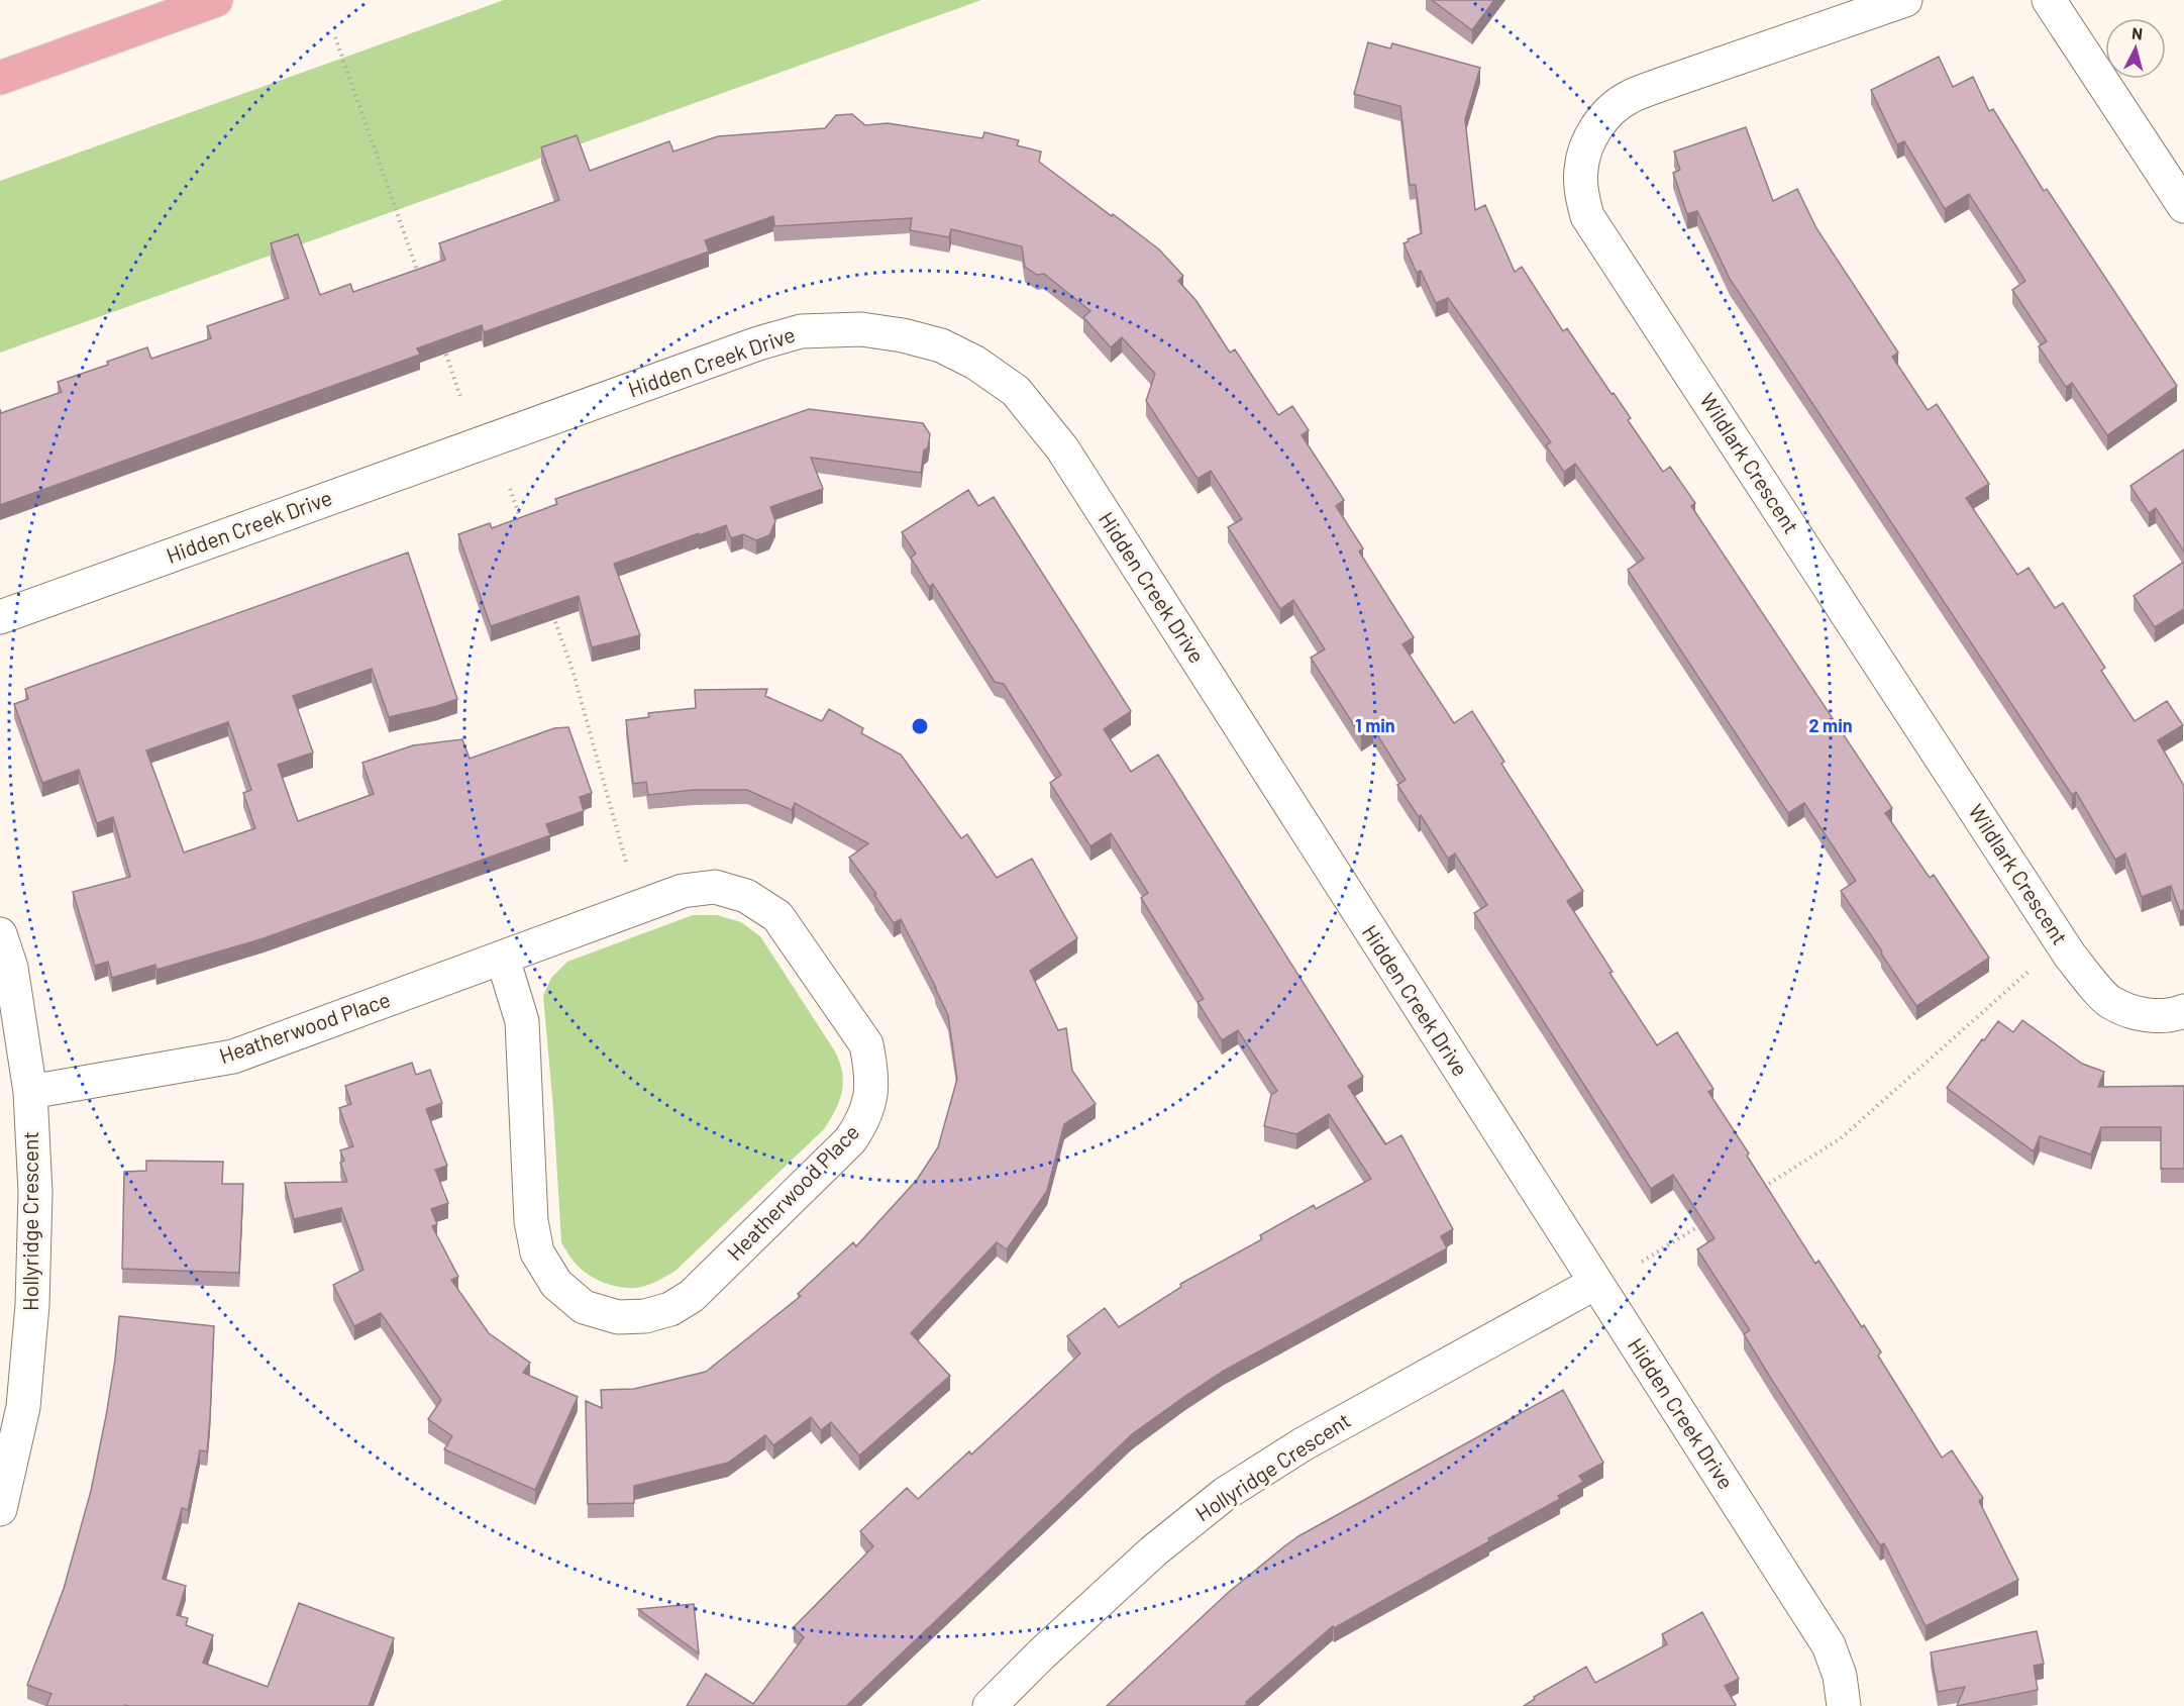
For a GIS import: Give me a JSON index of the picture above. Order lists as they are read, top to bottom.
{
  "streets": {
    "street": [
      "Hidden Creek Drive",
      "Wildlark Crescent",
      "Heatherwood Place",
      "Hollyridge Crescent"
    ]
  },
  "crossings": [
    ["Hidden Creek Drive", "Hollyridge Crescent"],
    ["Heatherwood Place", "Hollyridge Crescent"]
  ],
  "north": "top",
  "rings": ["1 min", "2 min"]
}
